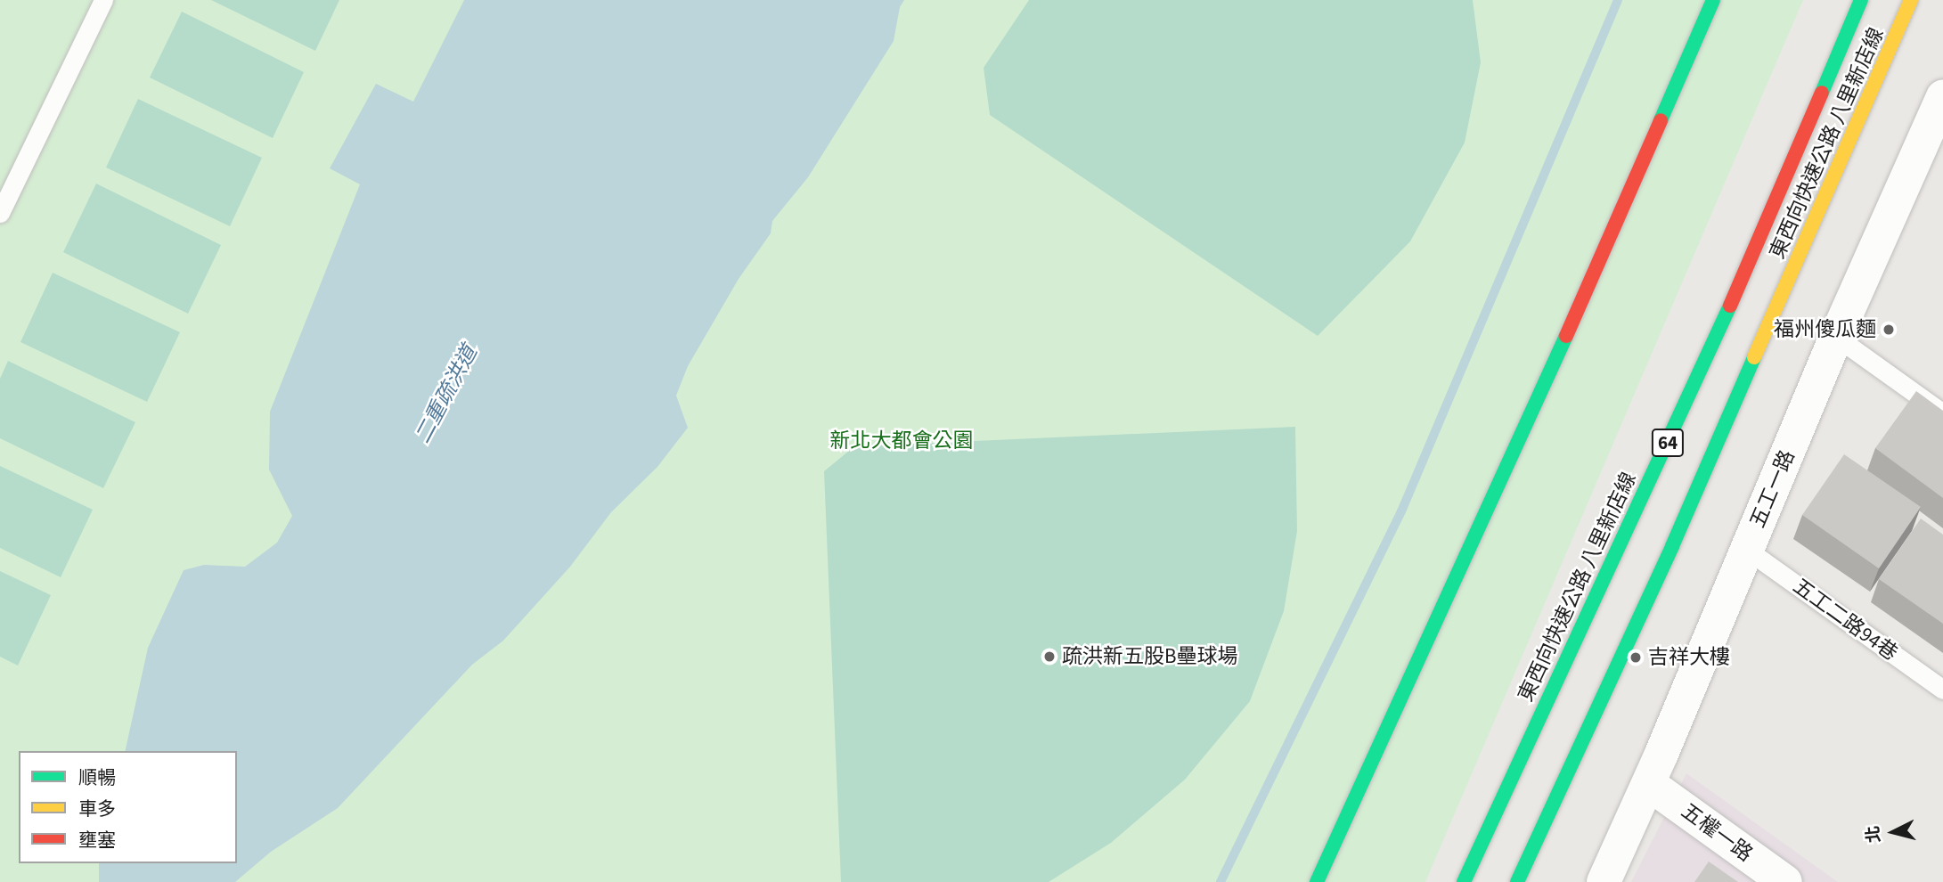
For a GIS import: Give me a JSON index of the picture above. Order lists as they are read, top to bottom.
{
  "streets": {
    "main road": ["東西向快速公路 八里新店線", "64"],
    "street": ["五工一路", "五權一路"],
    "lane": ["五工二路94巷"]
  },
  "crossings": [
    ["五工一路", "五工二路94巷"],
    ["五工一路", "五權一路"]
  ],
  "water": ["二重疏洪道"],
  "parks": ["新北大都會公園"],
  "places": ["福州傻瓜麵", "疏洪新五股B壘球場", "吉祥大樓"],
  "legend": ["順暢", "車多", "壅塞"],
  "north": "left"
}
